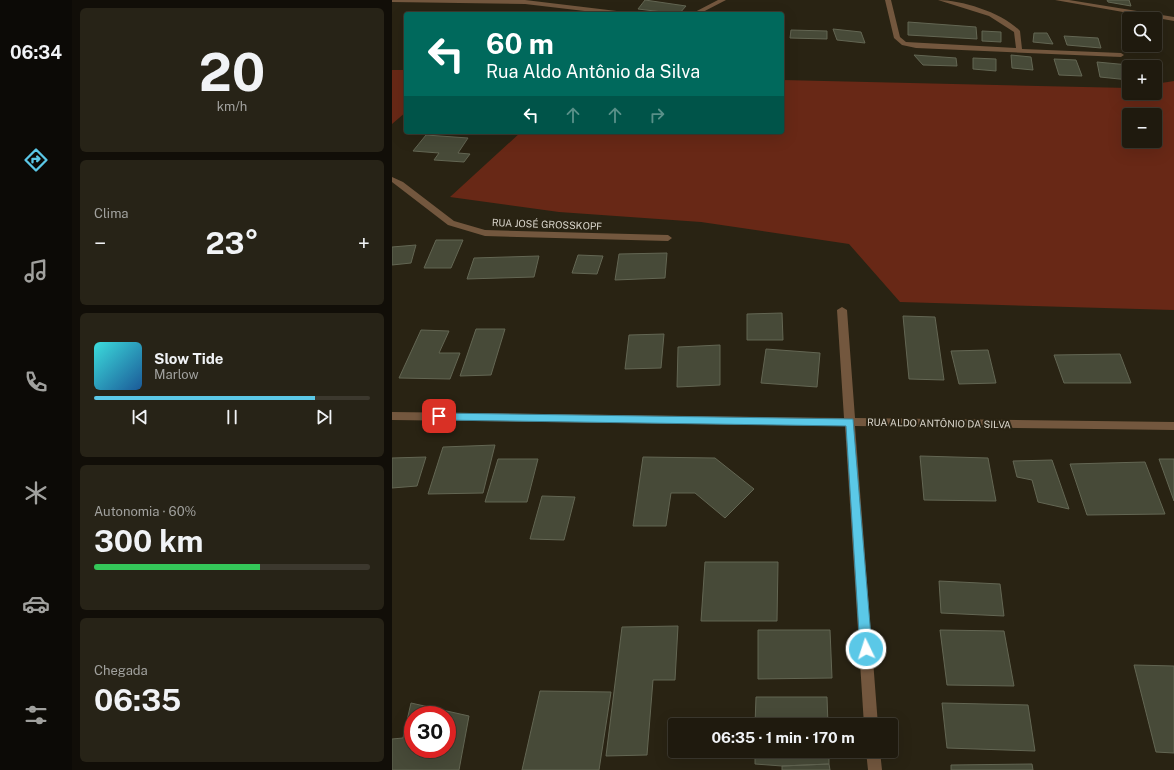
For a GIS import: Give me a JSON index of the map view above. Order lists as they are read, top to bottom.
{
  "streets": {
    "street": ["RUA JOSÉ GROSSKOPF", "RUA ALDO ANTÔNIO DA SILVA"]
  },
  "page": {
    "tabs": "06:34",
    "tile": [
      ["20", "km/h"],
      "Clima",
      ["Autonomia · 60%", "300 km"],
      ["Chegada", "06:35"]
    ],
    "map_buttons": ["+", "−"],
    "turn": ["60 m", "Rua Aldo Antônio da Silva"],
    "heat": ["−", "23°", "+"],
    "song": ["Slow Tide", "Marlow"],
    "limit": "30",
    "trip": "06:35 · 1 min · 170 m"
  }
}
